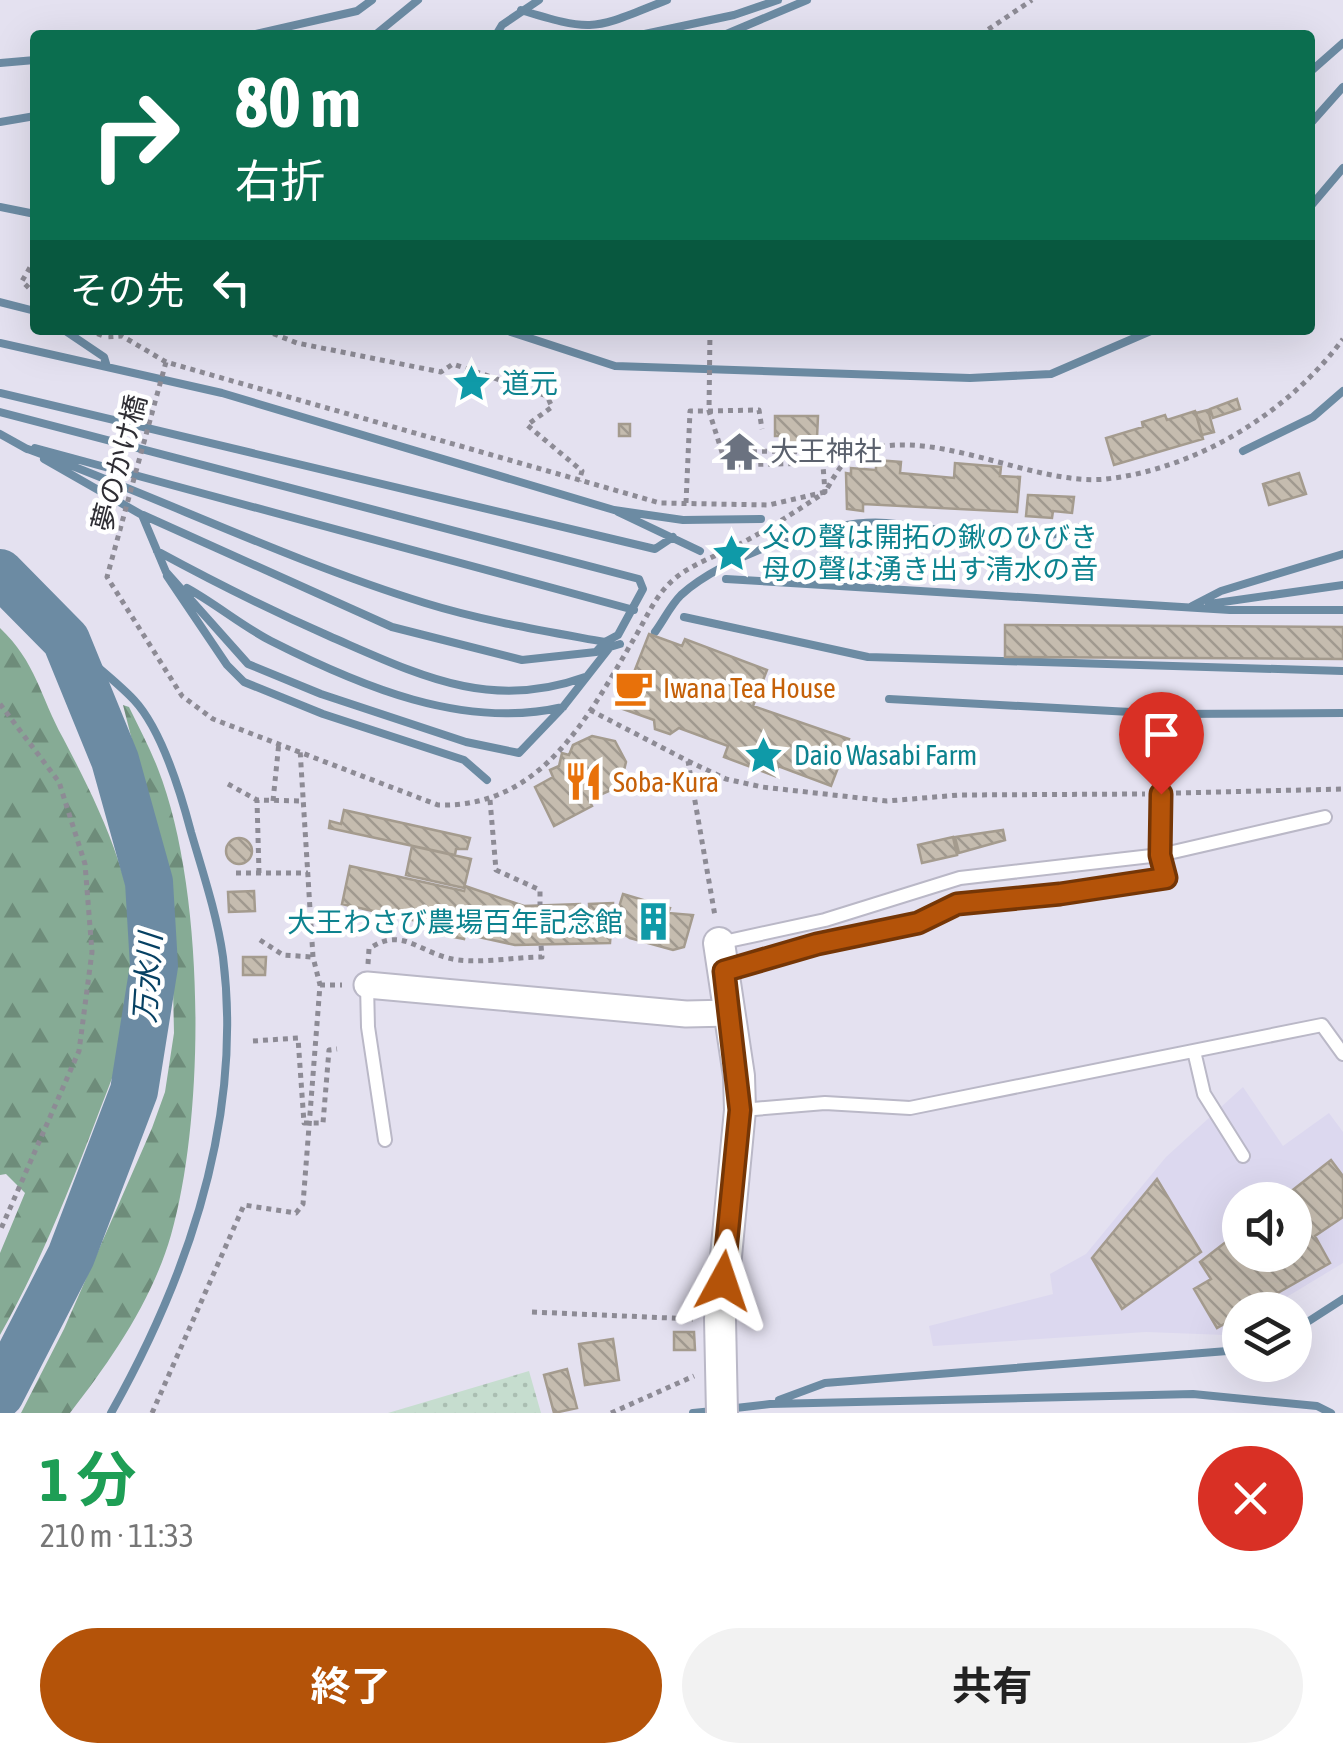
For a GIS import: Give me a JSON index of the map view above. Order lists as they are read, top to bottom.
{
  "streets": {
    "path": ["夢のかけ橋"]
  },
  "water": ["万水川"],
  "places": {
    "place": ["道元", "父の聲は開拓の鍬のひびき 母の聲は湧き出す清水の音", "Daio Wasabi Farm"],
    "temple": ["大王神社"],
    "cafe": ["Iwana Tea House"],
    "restaurant": ["Soba-Kura"],
    "building": ["大王わさび農場百年記念館"]
  },
  "page": {
    "turn": ["80 m", "右折"],
    "then": "その先",
    "heading": ["1 分", "210 m · 11:33"],
    "buttons": ["終了", "共有"]
  }
}
